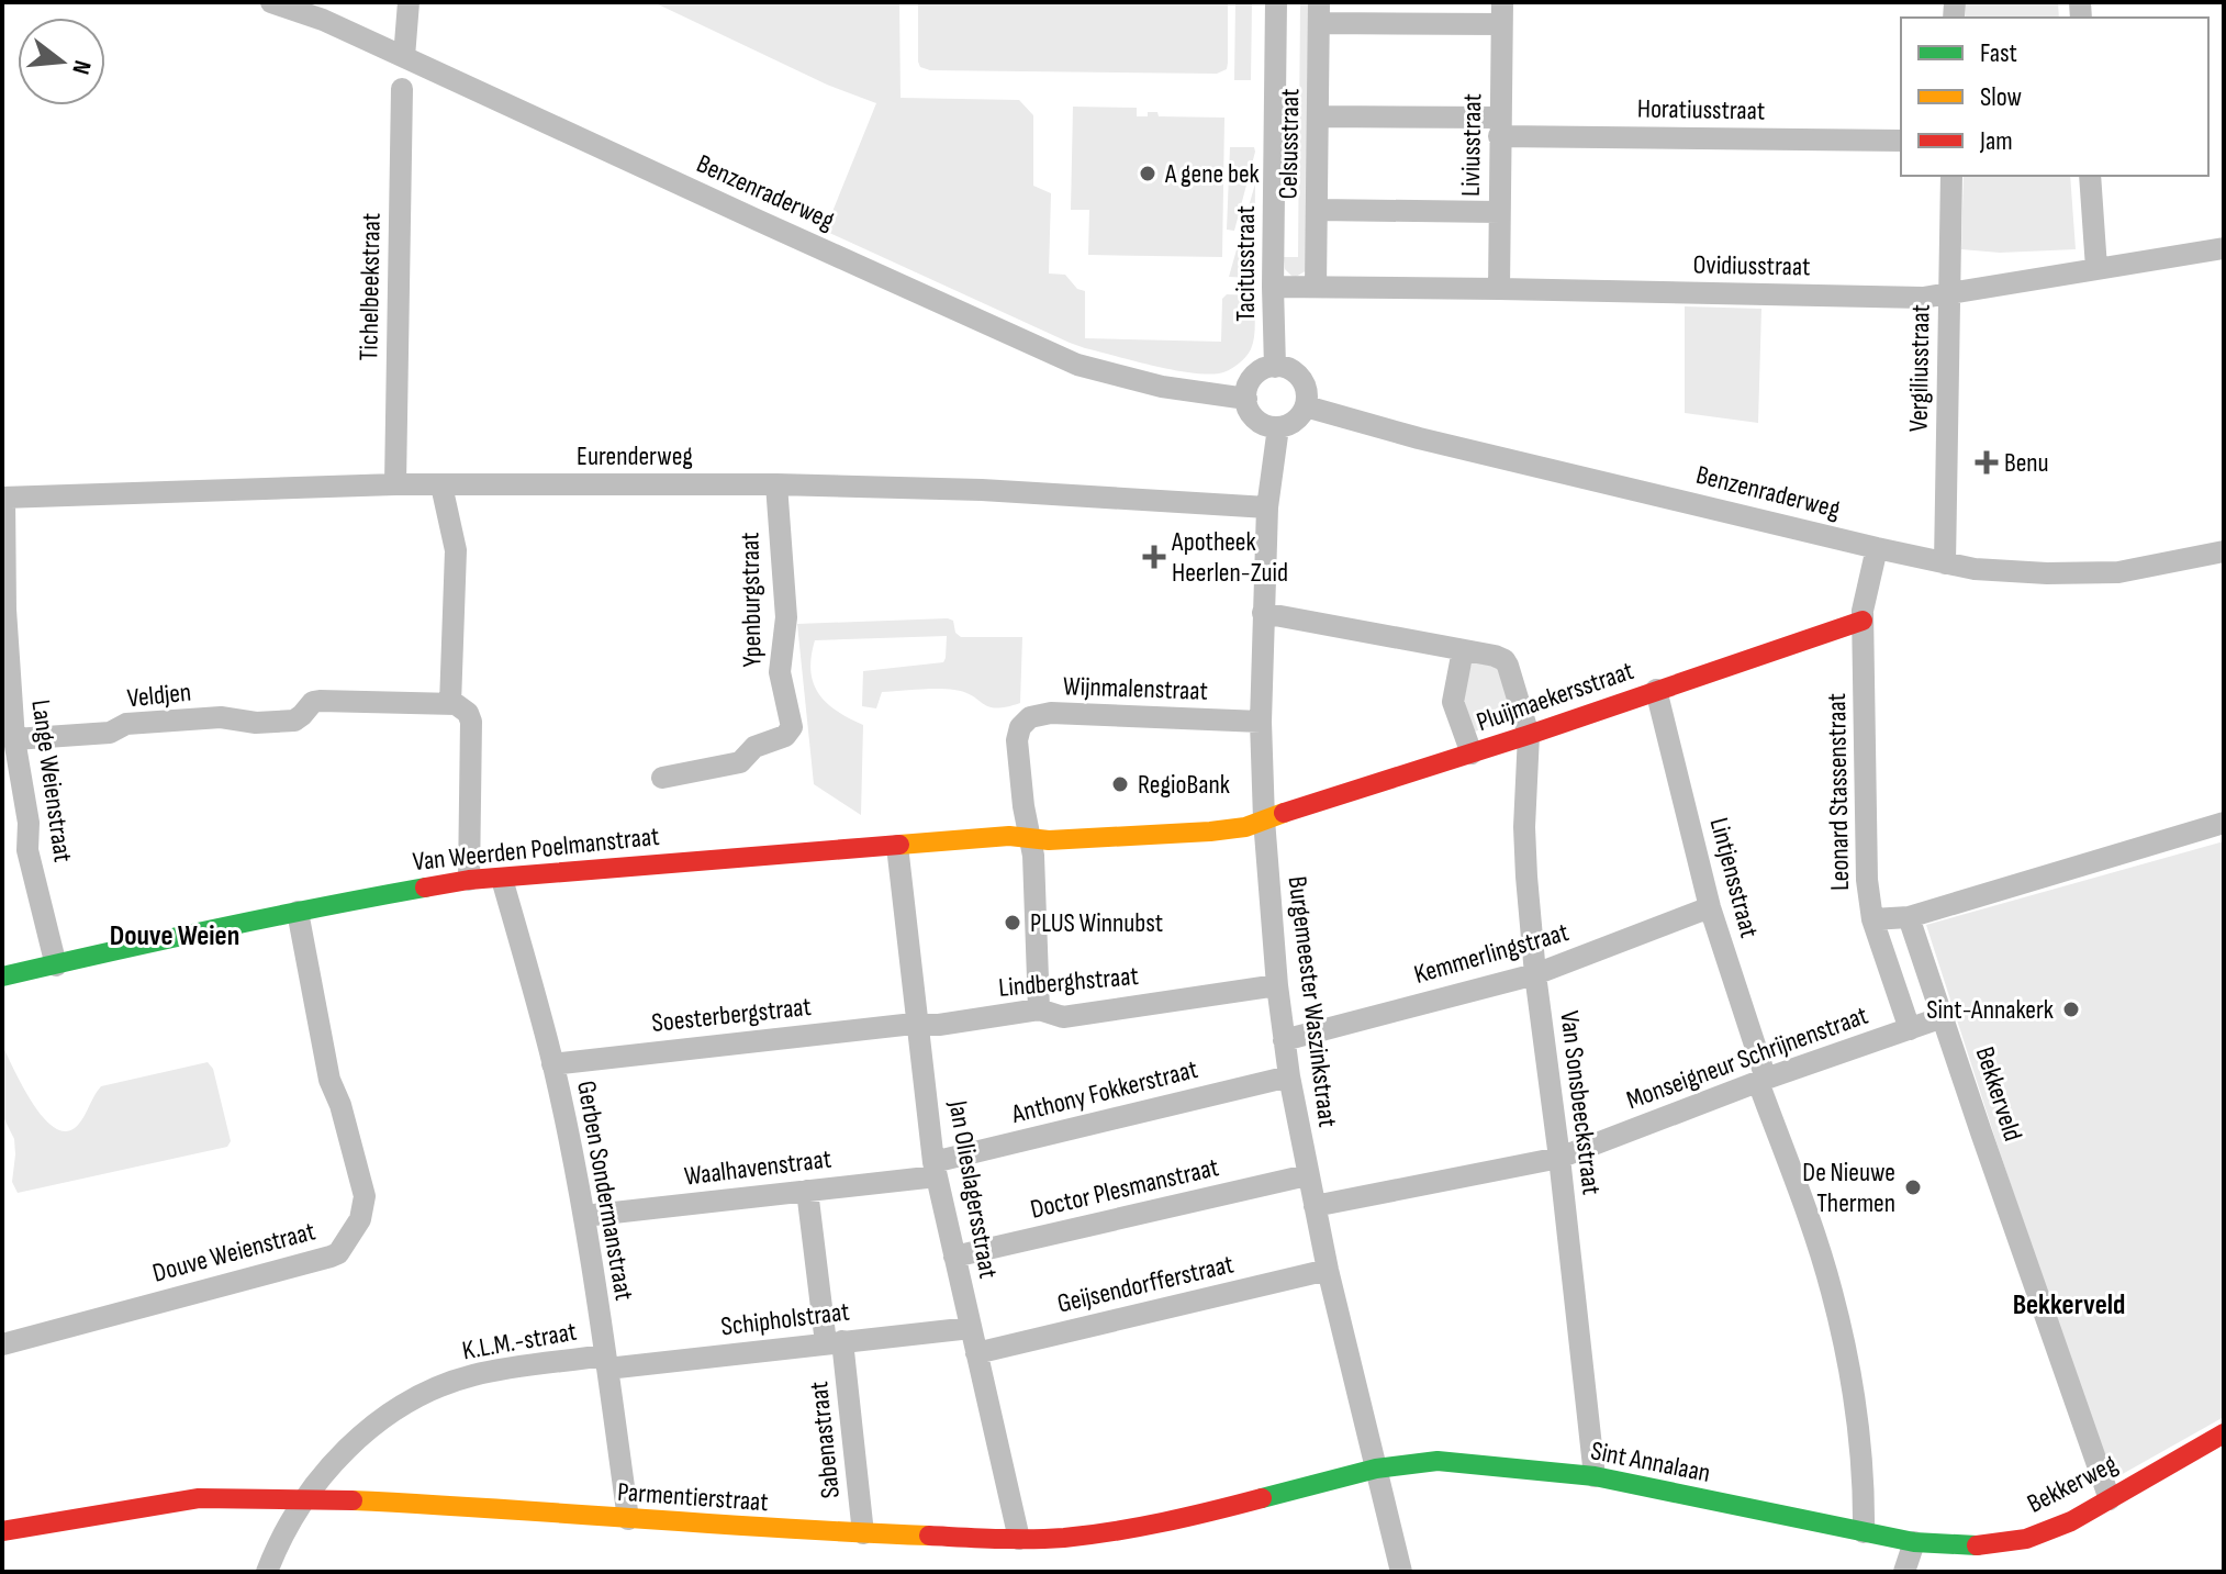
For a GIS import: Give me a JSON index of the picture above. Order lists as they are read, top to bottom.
{
  "streets": {
    "street": [
      "Horatiusstraat",
      "Celsusstraat",
      "Liviusstraat",
      "Benzenraderweg",
      "Tacitusstraat",
      "Ovidiusstraat",
      "Tichelbeekstraat",
      "Vergiliusstraat",
      "Eurenderweg",
      "Ypenburgstraat",
      "Wijnmalenstraat",
      "Veldjen",
      "Pluijmaekersstraat",
      "Lange Weienstraat",
      "Leonard Stassenstraat",
      "Van Weerden Poelmanstraat",
      "Lintjensstraat",
      "Kemmerlingstraat",
      "Lindberghstraat",
      "Burgemeester Waszinkstraat",
      "Soesterbergstraat",
      "Monseigneur Schrijnenstraat",
      "Anthony Fokkerstraat",
      "Bekkerveld",
      "Van Sonsbeeckstraat",
      "Waalhavenstraat",
      "Doctor Plesmanstraat",
      "Jan Olieslagersstraat",
      "Gerben Sondermanstraat",
      "Douve Weienstraat",
      "Geijsendorfferstraat",
      "Schipholstraat",
      "K.L.M.-straat",
      "Sabenastraat",
      "Sint Annalaan",
      "Bekkerweg",
      "Parmentierstraat"
    ]
  },
  "crossings": [
    ["Horatiusstraat", "Celsusstraat"],
    ["Horatiusstraat", "Liviusstraat"],
    ["Celsusstraat", "Ovidiusstraat"],
    ["Liviusstraat", "Ovidiusstraat"],
    ["Benzenraderweg", "Tacitusstraat"],
    ["Benzenraderweg", "Vergiliusstraat"],
    ["Benzenraderweg", "Leonard Stassenstraat"],
    ["Benzenraderweg", "Burgemeester Waszinkstraat"],
    ["Tacitusstraat", "Ovidiusstraat"],
    ["Tacitusstraat", "Burgemeester Waszinkstraat"],
    ["Ovidiusstraat", "Vergiliusstraat"],
    ["Tichelbeekstraat", "Eurenderweg"],
    ["Eurenderweg", "Ypenburgstraat"],
    ["Eurenderweg", "Lange Weienstraat"],
    ["Eurenderweg", "Burgemeester Waszinkstraat"],
    ["Wijnmalenstraat", "Van Weerden Poelmanstraat"],
    ["Wijnmalenstraat", "Burgemeester Waszinkstraat"],
    ["Veldjen", "Lange Weienstraat"],
    ["Pluijmaekersstraat", "Leonard Stassenstraat"],
    ["Pluijmaekersstraat", "Van Weerden Poelmanstraat"],
    ["Pluijmaekersstraat", "Lintjensstraat"],
    ["Pluijmaekersstraat", "Burgemeester Waszinkstraat"],
    ["Pluijmaekersstraat", "Van Sonsbeeckstraat"],
    ["Lange Weienstraat", "Van Weerden Poelmanstraat"],
    ["Leonard Stassenstraat", "Monseigneur Schrijnenstraat"],
    ["Van Weerden Poelmanstraat", "Burgemeester Waszinkstraat"],
    ["Van Weerden Poelmanstraat", "Jan Olieslagersstraat"],
    ["Van Weerden Poelmanstraat", "Gerben Sondermanstraat"],
    ["Van Weerden Poelmanstraat", "Douve Weienstraat"],
    ["Lintjensstraat", "Kemmerlingstraat"],
    ["Lintjensstraat", "Monseigneur Schrijnenstraat"],
    ["Lintjensstraat", "Sint Annalaan"],
    ["Kemmerlingstraat", "Burgemeester Waszinkstraat"],
    ["Kemmerlingstraat", "Van Sonsbeeckstraat"],
    ["Lindberghstraat", "Burgemeester Waszinkstraat"],
    ["Lindberghstraat", "Soesterbergstraat"],
    ["Lindberghstraat", "Jan Olieslagersstraat"],
    ["Burgemeester Waszinkstraat", "Monseigneur Schrijnenstraat"],
    ["Burgemeester Waszinkstraat", "Anthony Fokkerstraat"],
    ["Burgemeester Waszinkstraat", "Doctor Plesmanstraat"],
    ["Burgemeester Waszinkstraat", "Geijsendorfferstraat"],
    ["Burgemeester Waszinkstraat", "Sint Annalaan"],
    ["Burgemeester Waszinkstraat", "Parmentierstraat"],
    ["Soesterbergstraat", "Jan Olieslagersstraat"],
    ["Soesterbergstraat", "Gerben Sondermanstraat"],
    ["Monseigneur Schrijnenstraat", "Bekkerveld"],
    ["Monseigneur Schrijnenstraat", "Van Sonsbeeckstraat"],
    ["Anthony Fokkerstraat", "Waalhavenstraat"],
    ["Anthony Fokkerstraat", "Jan Olieslagersstraat"],
    ["Bekkerveld", "Bekkerweg"],
    ["Van Sonsbeeckstraat", "Sint Annalaan"],
    ["Waalhavenstraat", "Jan Olieslagersstraat"],
    ["Waalhavenstraat", "Gerben Sondermanstraat"],
    ["Waalhavenstraat", "Sabenastraat"],
    ["Doctor Plesmanstraat", "Jan Olieslagersstraat"],
    ["Jan Olieslagersstraat", "Geijsendorfferstraat"],
    ["Jan Olieslagersstraat", "Schipholstraat"],
    ["Jan Olieslagersstraat", "Parmentierstraat"],
    ["Gerben Sondermanstraat", "Schipholstraat"],
    ["Gerben Sondermanstraat", "K.L.M.-straat"],
    ["Gerben Sondermanstraat", "Parmentierstraat"],
    ["Schipholstraat", "K.L.M.-straat"],
    ["Schipholstraat", "Sabenastraat"],
    ["K.L.M.-straat", "Parmentierstraat"],
    ["Sabenastraat", "Parmentierstraat"],
    ["Sint Annalaan", "Bekkerweg"],
    ["Sint Annalaan", "Parmentierstraat"]
  ],
  "districts": ["Douve Weien", "Bekkerveld"],
  "places": {
    "other": [
      "A gene bek",
      "RegioBank",
      "PLUS Winnubst",
      "Sint-Annakerk",
      "De Nieuwe Thermen"
    ],
    "health": ["Benu", "Apotheek Heerlen-Zuid"]
  },
  "legend": ["Fast", "Slow", "Jam"],
  "north": "right"
}
